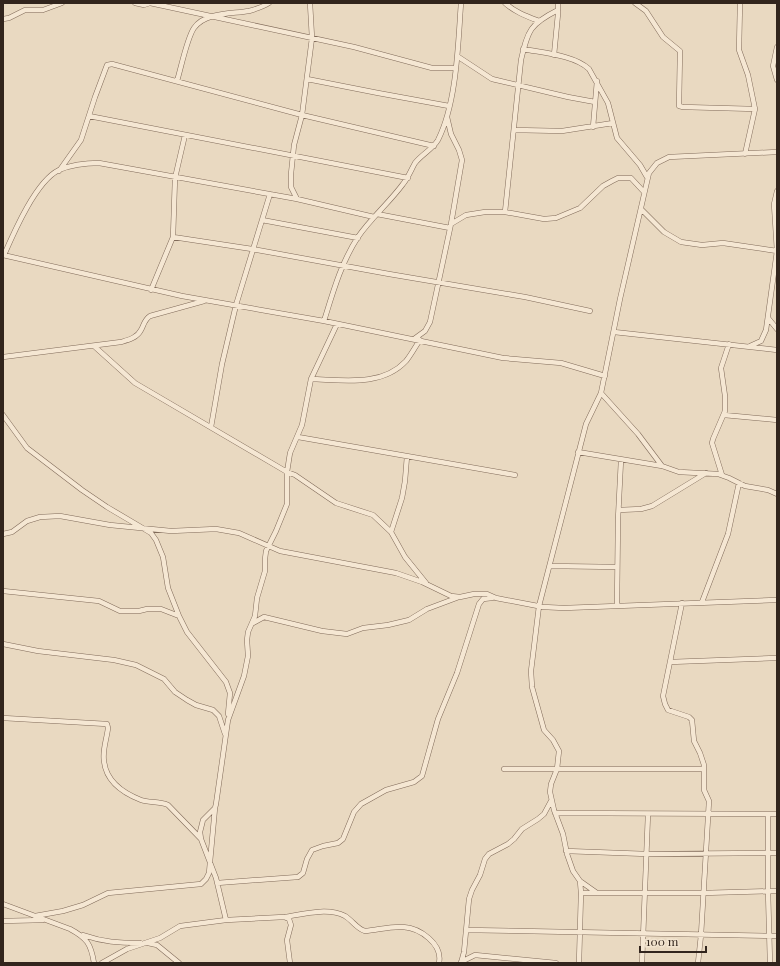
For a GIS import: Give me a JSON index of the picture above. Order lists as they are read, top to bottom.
{
  "scale_bar": "100 m"
}
